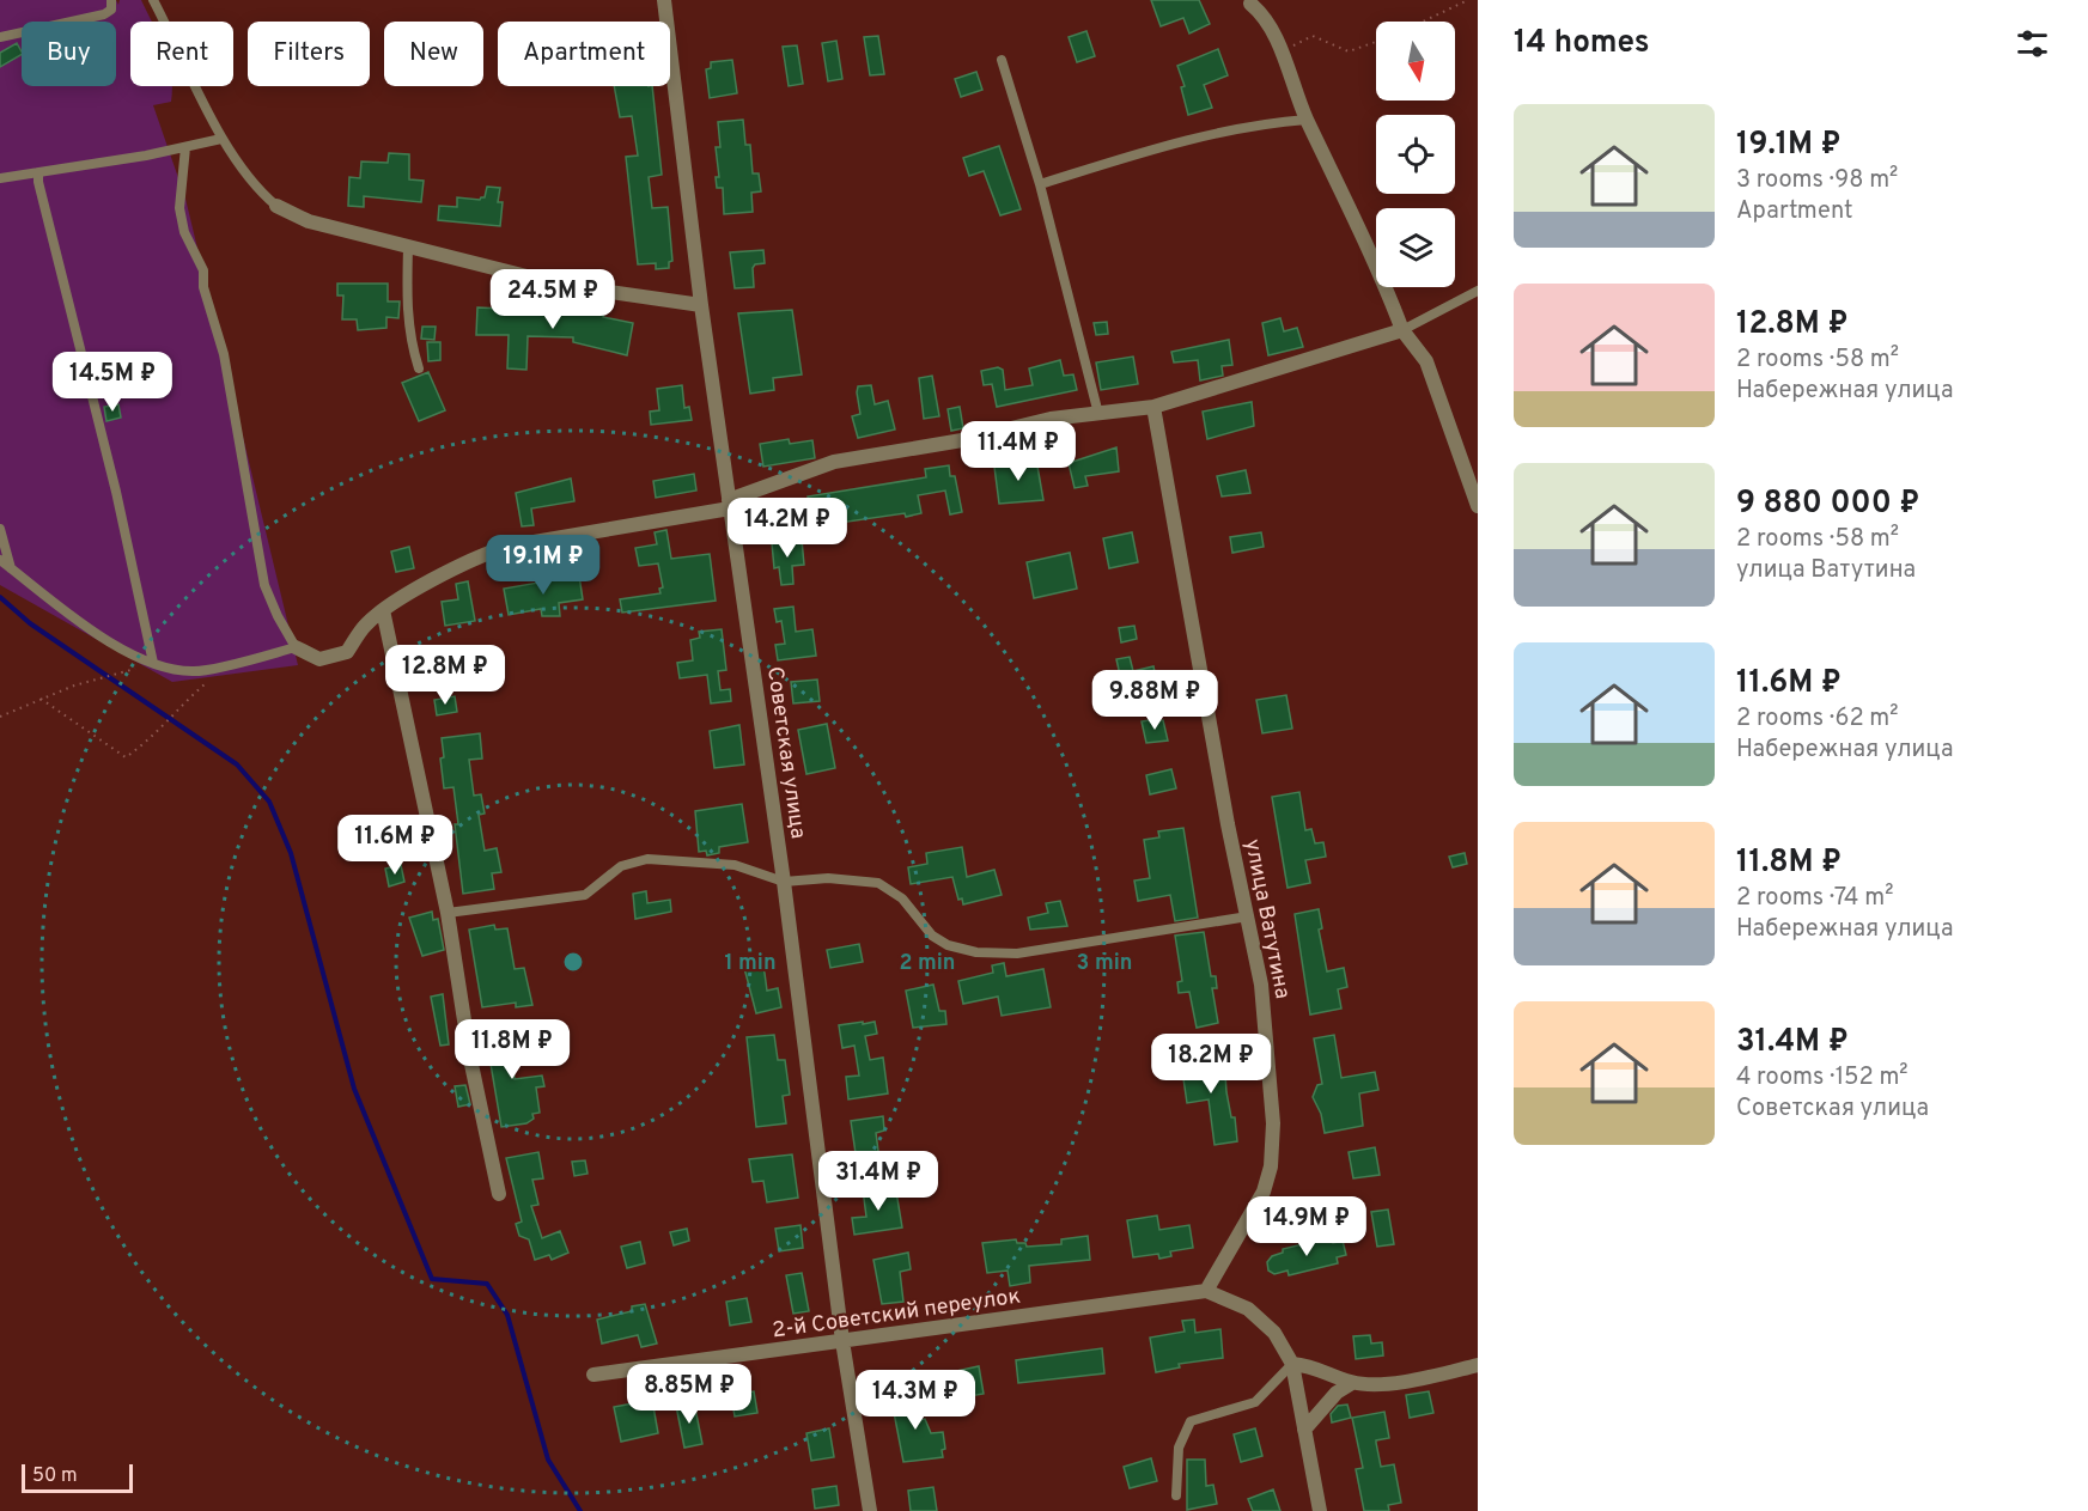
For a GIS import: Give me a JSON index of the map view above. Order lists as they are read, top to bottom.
{
  "streets": {
    "street": ["Советская улица", "улица Ватутина", "2-й Советский переулок"]
  },
  "crossings": [
    ["Советская улица", "2-й Советский переулок"],
    ["улица Ватутина", "2-й Советский переулок"]
  ],
  "scale_bar": "50 m",
  "north": "bottom",
  "page": {
    "heading": "14 homes",
    "chip": [
      "Buy",
      "Rent",
      "Filters",
      "New",
      "Apartment"
    ],
    "list": [
      {
        "name": "19.1M ₽",
        "note": "3 rooms · 98 m² · Apartment"
      },
      {
        "name": "12.8M ₽",
        "note": "2 rooms · 58 m² · Набережная улица"
      },
      {
        "name": "9 880 000 ₽",
        "note": "2 rooms · 58 m² · улица Ватутина"
      },
      {
        "name": "11.6M ₽",
        "note": "2 rooms · 62 m² · Набережная улица"
      },
      {
        "name": "11.8M ₽",
        "note": "2 rooms · 74 m² · Набережная улица"
      },
      {
        "name": "31.4M ₽",
        "note": "4 rooms · 152 m² · Советская улица"
      }
    ],
    "price": [
      "24.5M ₽",
      "14.5M ₽",
      "11.4M ₽",
      "14.2M ₽",
      "19.1M ₽",
      "12.8M ₽",
      "9.88M ₽",
      "11.6M ₽",
      "11.8M ₽",
      "18.2M ₽",
      "31.4M ₽",
      "14.9M ₽",
      "8.85M ₽",
      "14.3M ₽"
    ],
    "scale": "50 m"
  },
  "rings": ["1 min", "2 min", "3 min"]
}
